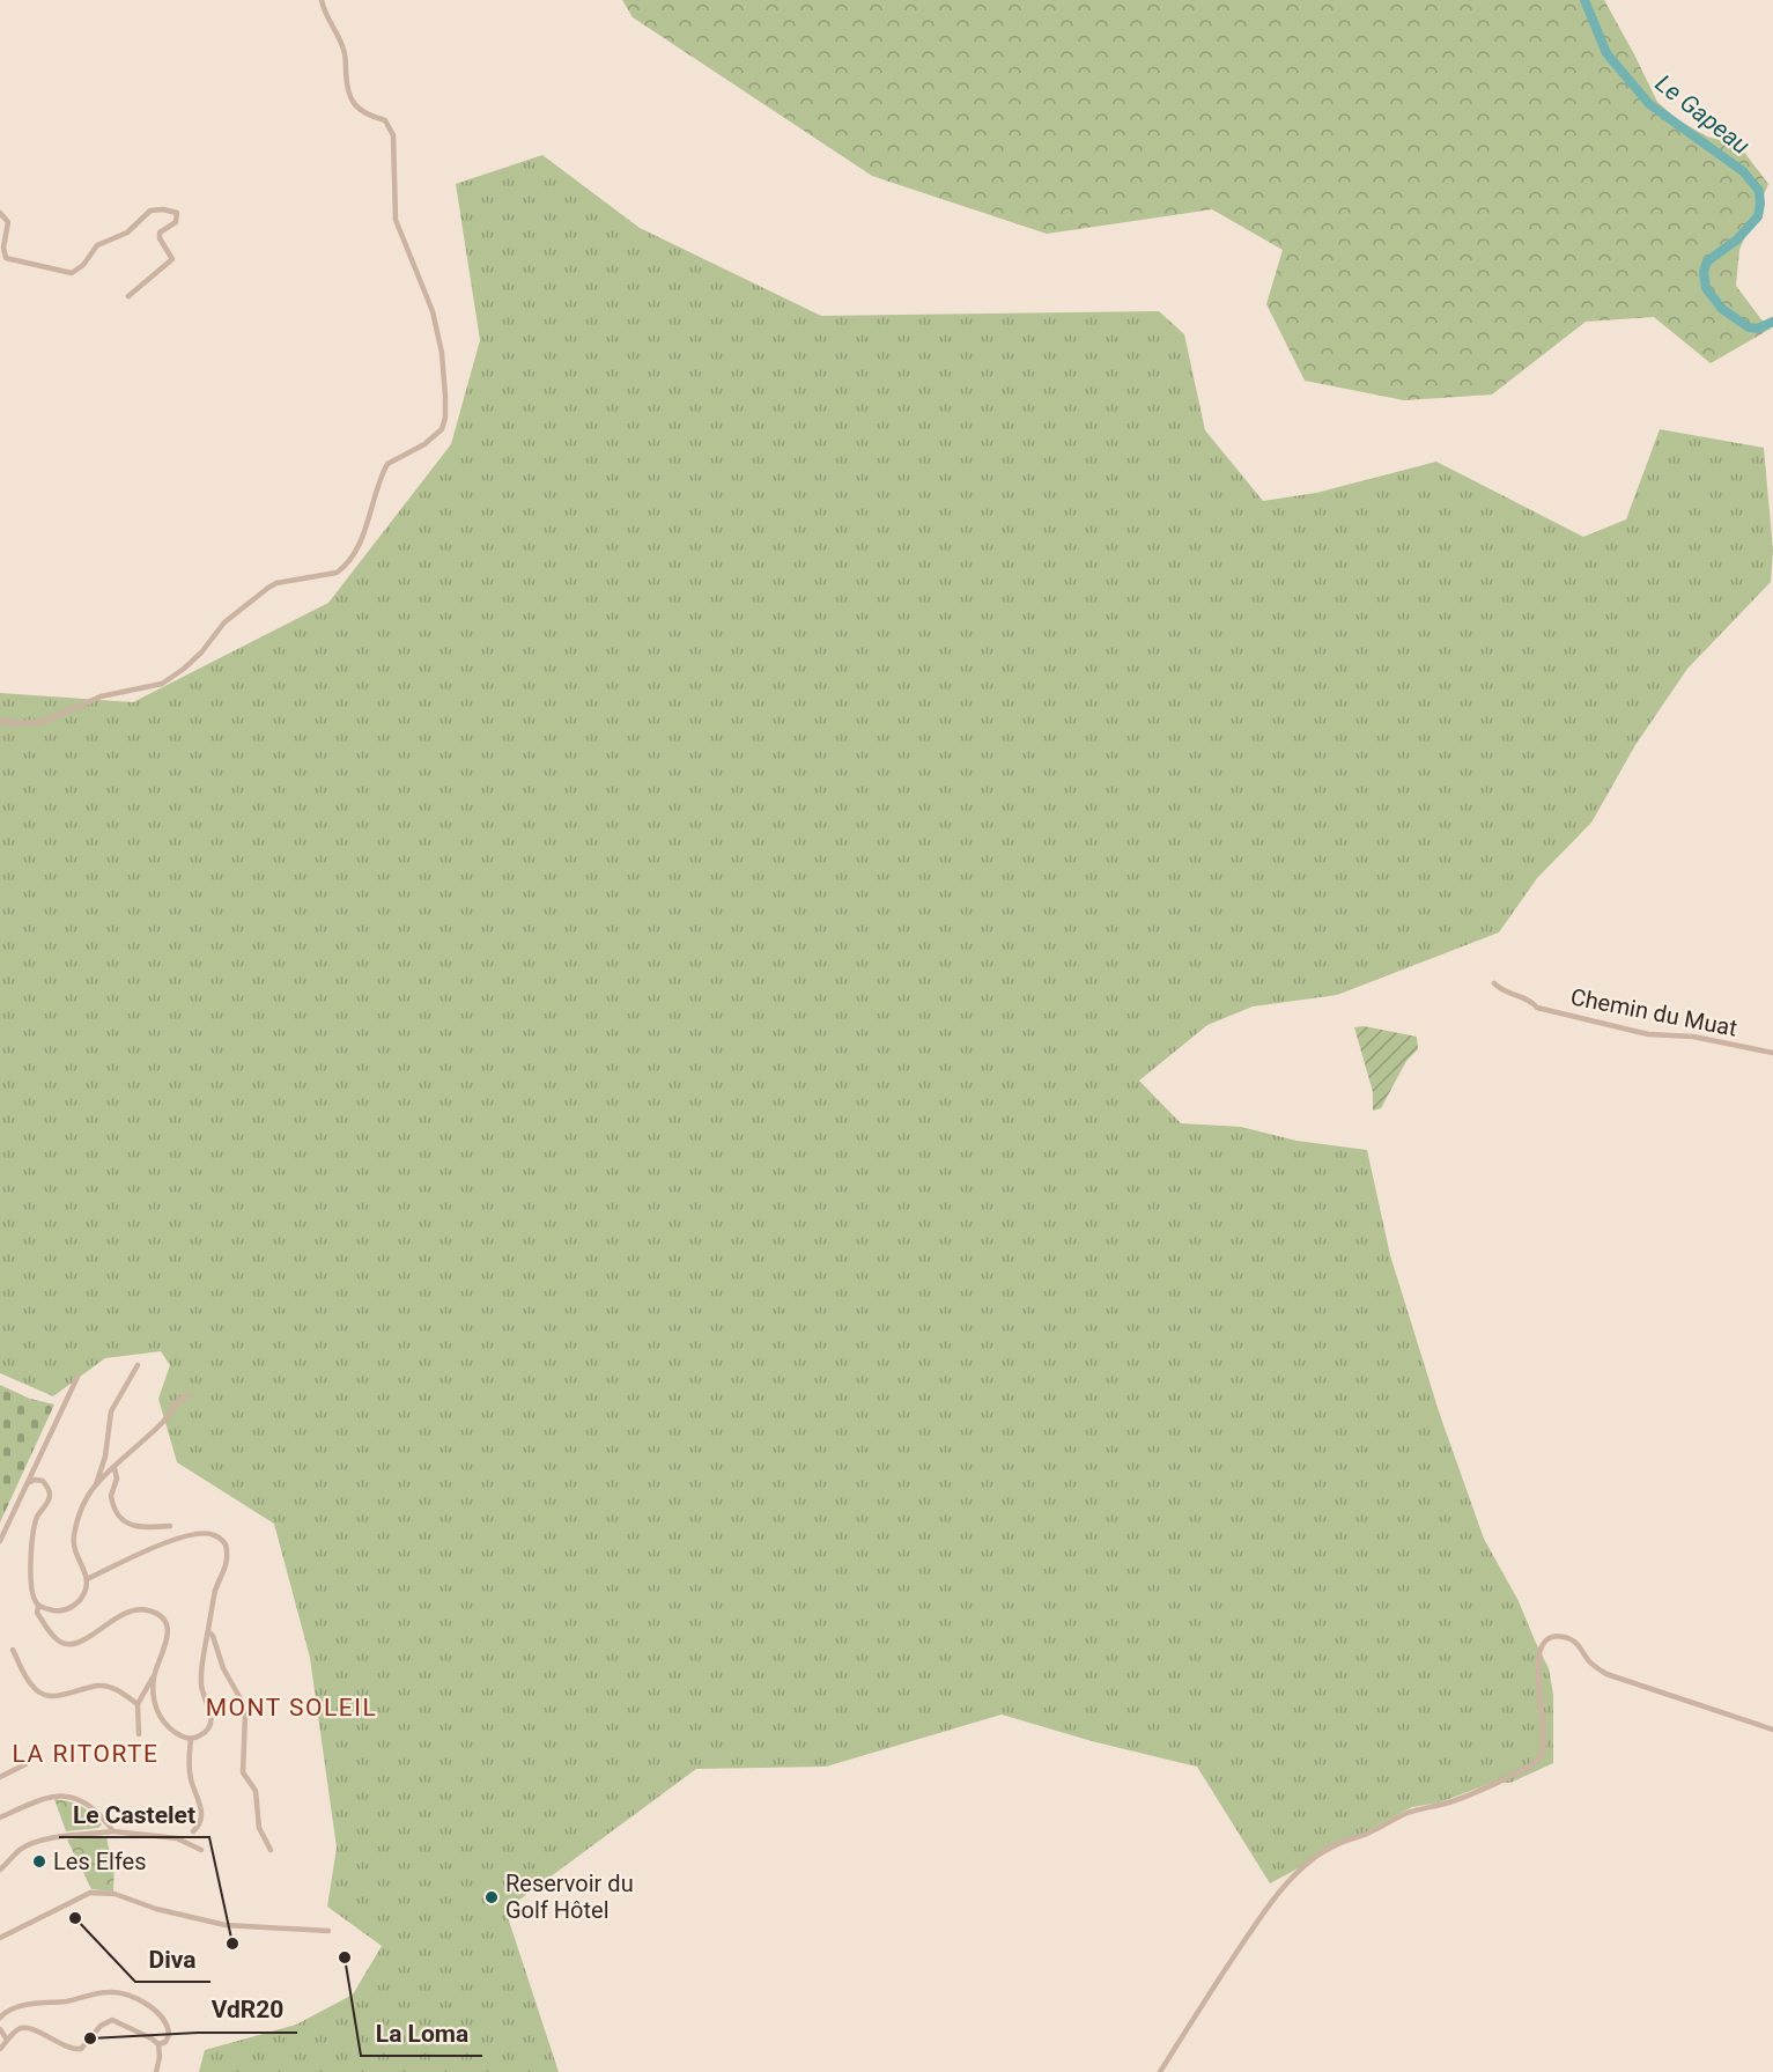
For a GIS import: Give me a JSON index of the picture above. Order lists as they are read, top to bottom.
{
  "streets": {
    "street": ["Chemin du Muat"]
  },
  "districts": ["MONT SOLEIL", "LA RITORTE"],
  "water": ["Le Gapeau"],
  "places": [
    "Les Elfes",
    "Reservoir du Golf Hôtel",
    "Diva",
    "Le Castelet",
    "La Loma",
    "VdR20"
  ]
}
